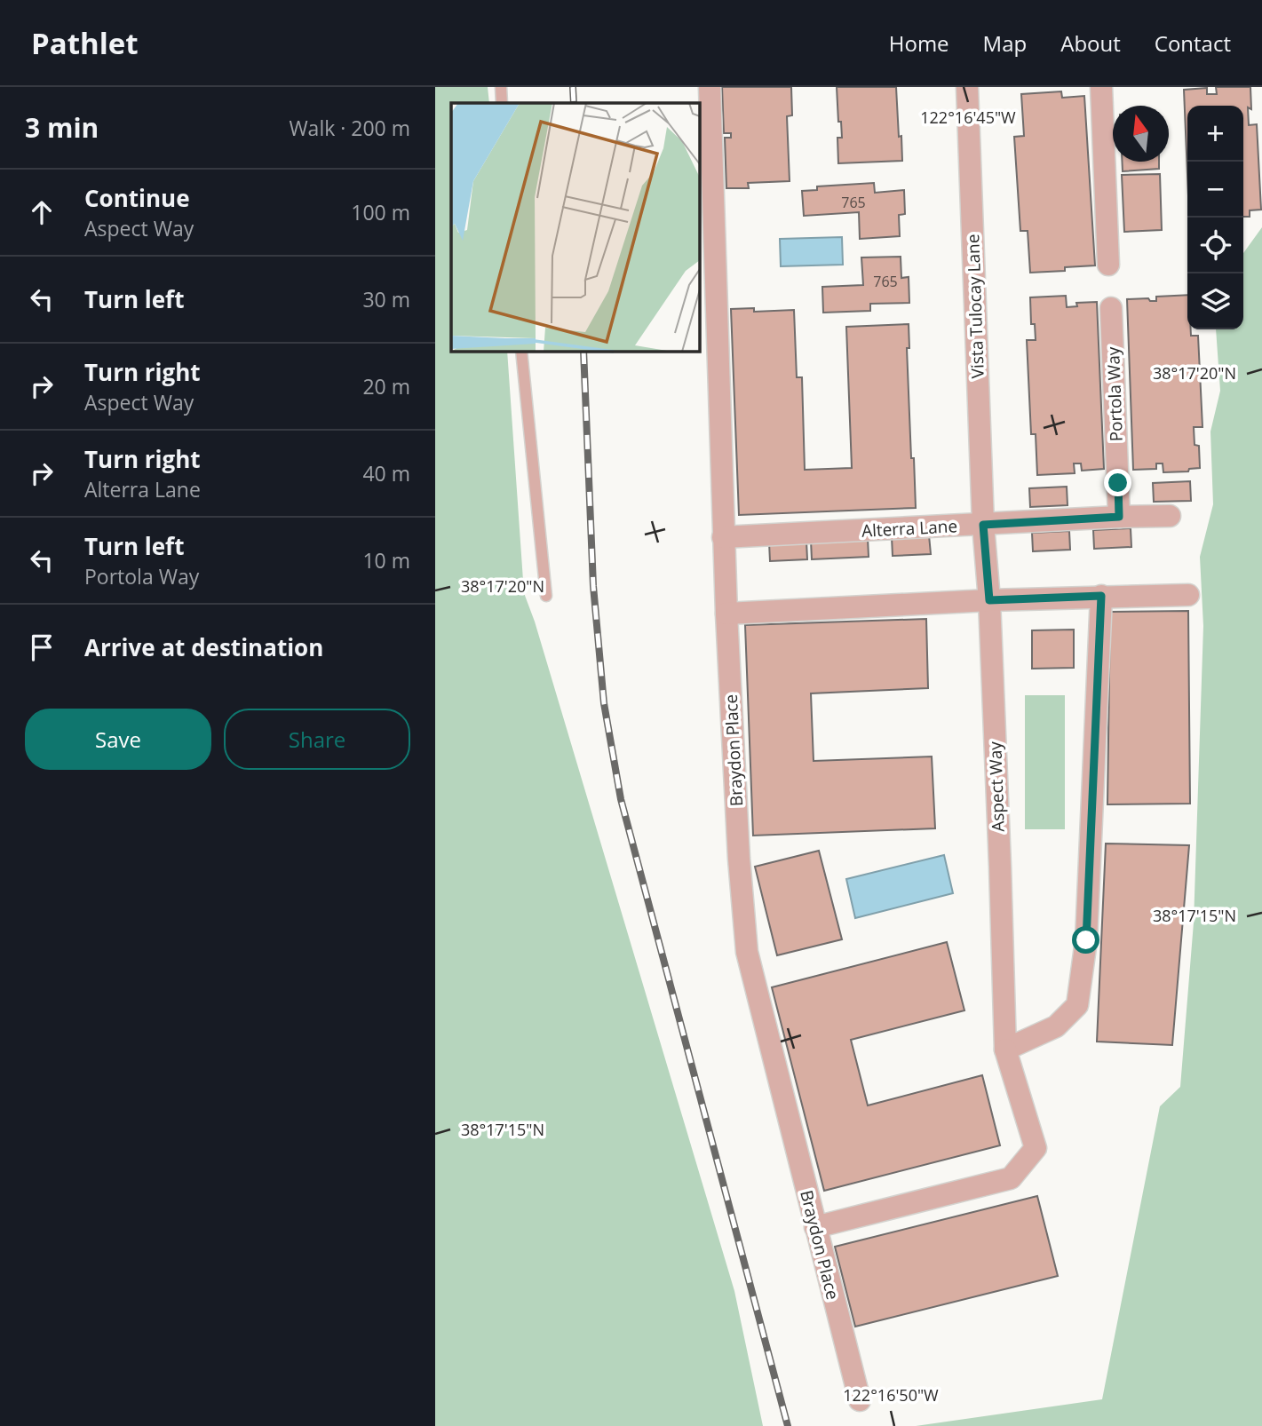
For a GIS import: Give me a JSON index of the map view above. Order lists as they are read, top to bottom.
{
  "streets": {
    "street": [
      "Vista Tulocay Lane",
      "Portola Way",
      "Alterra Lane",
      "Braydon Place",
      "Aspect Way"
    ]
  },
  "crossings": [
    ["Vista Tulocay Lane", "Alterra Lane"],
    ["Vista Tulocay Lane", "Aspect Way"],
    ["Portola Way", "Alterra Lane"],
    ["Alterra Lane", "Braydon Place"],
    ["Alterra Lane", "Aspect Way"],
    ["Braydon Place", "Aspect Way"]
  ],
  "house_numbers": ["765", "765"],
  "north": "top",
  "page": {
    "header": "Pathlet",
    "nav": [
      "Home",
      "Map",
      "About",
      "Contact"
    ],
    "heading": ["3 min", "Walk · 200 m"],
    "map_buttons": ["+", "−"],
    "list": [
      ["Continue", "Aspect Way", "100 m"],
      ["Turn left", "30 m"],
      ["Turn right", "Aspect Way", "20 m"],
      ["Turn right", "Alterra Lane", "40 m"],
      ["Turn left", "Portola Way", "10 m"],
      "Arrive at destination"
    ],
    "buttons": ["Save", "Share"]
  },
  "coordinates": [
    "122°16'45\"W",
    "38°17'20\"N",
    "38°17'15\"N",
    "122°16'50\"W"
  ]
}
